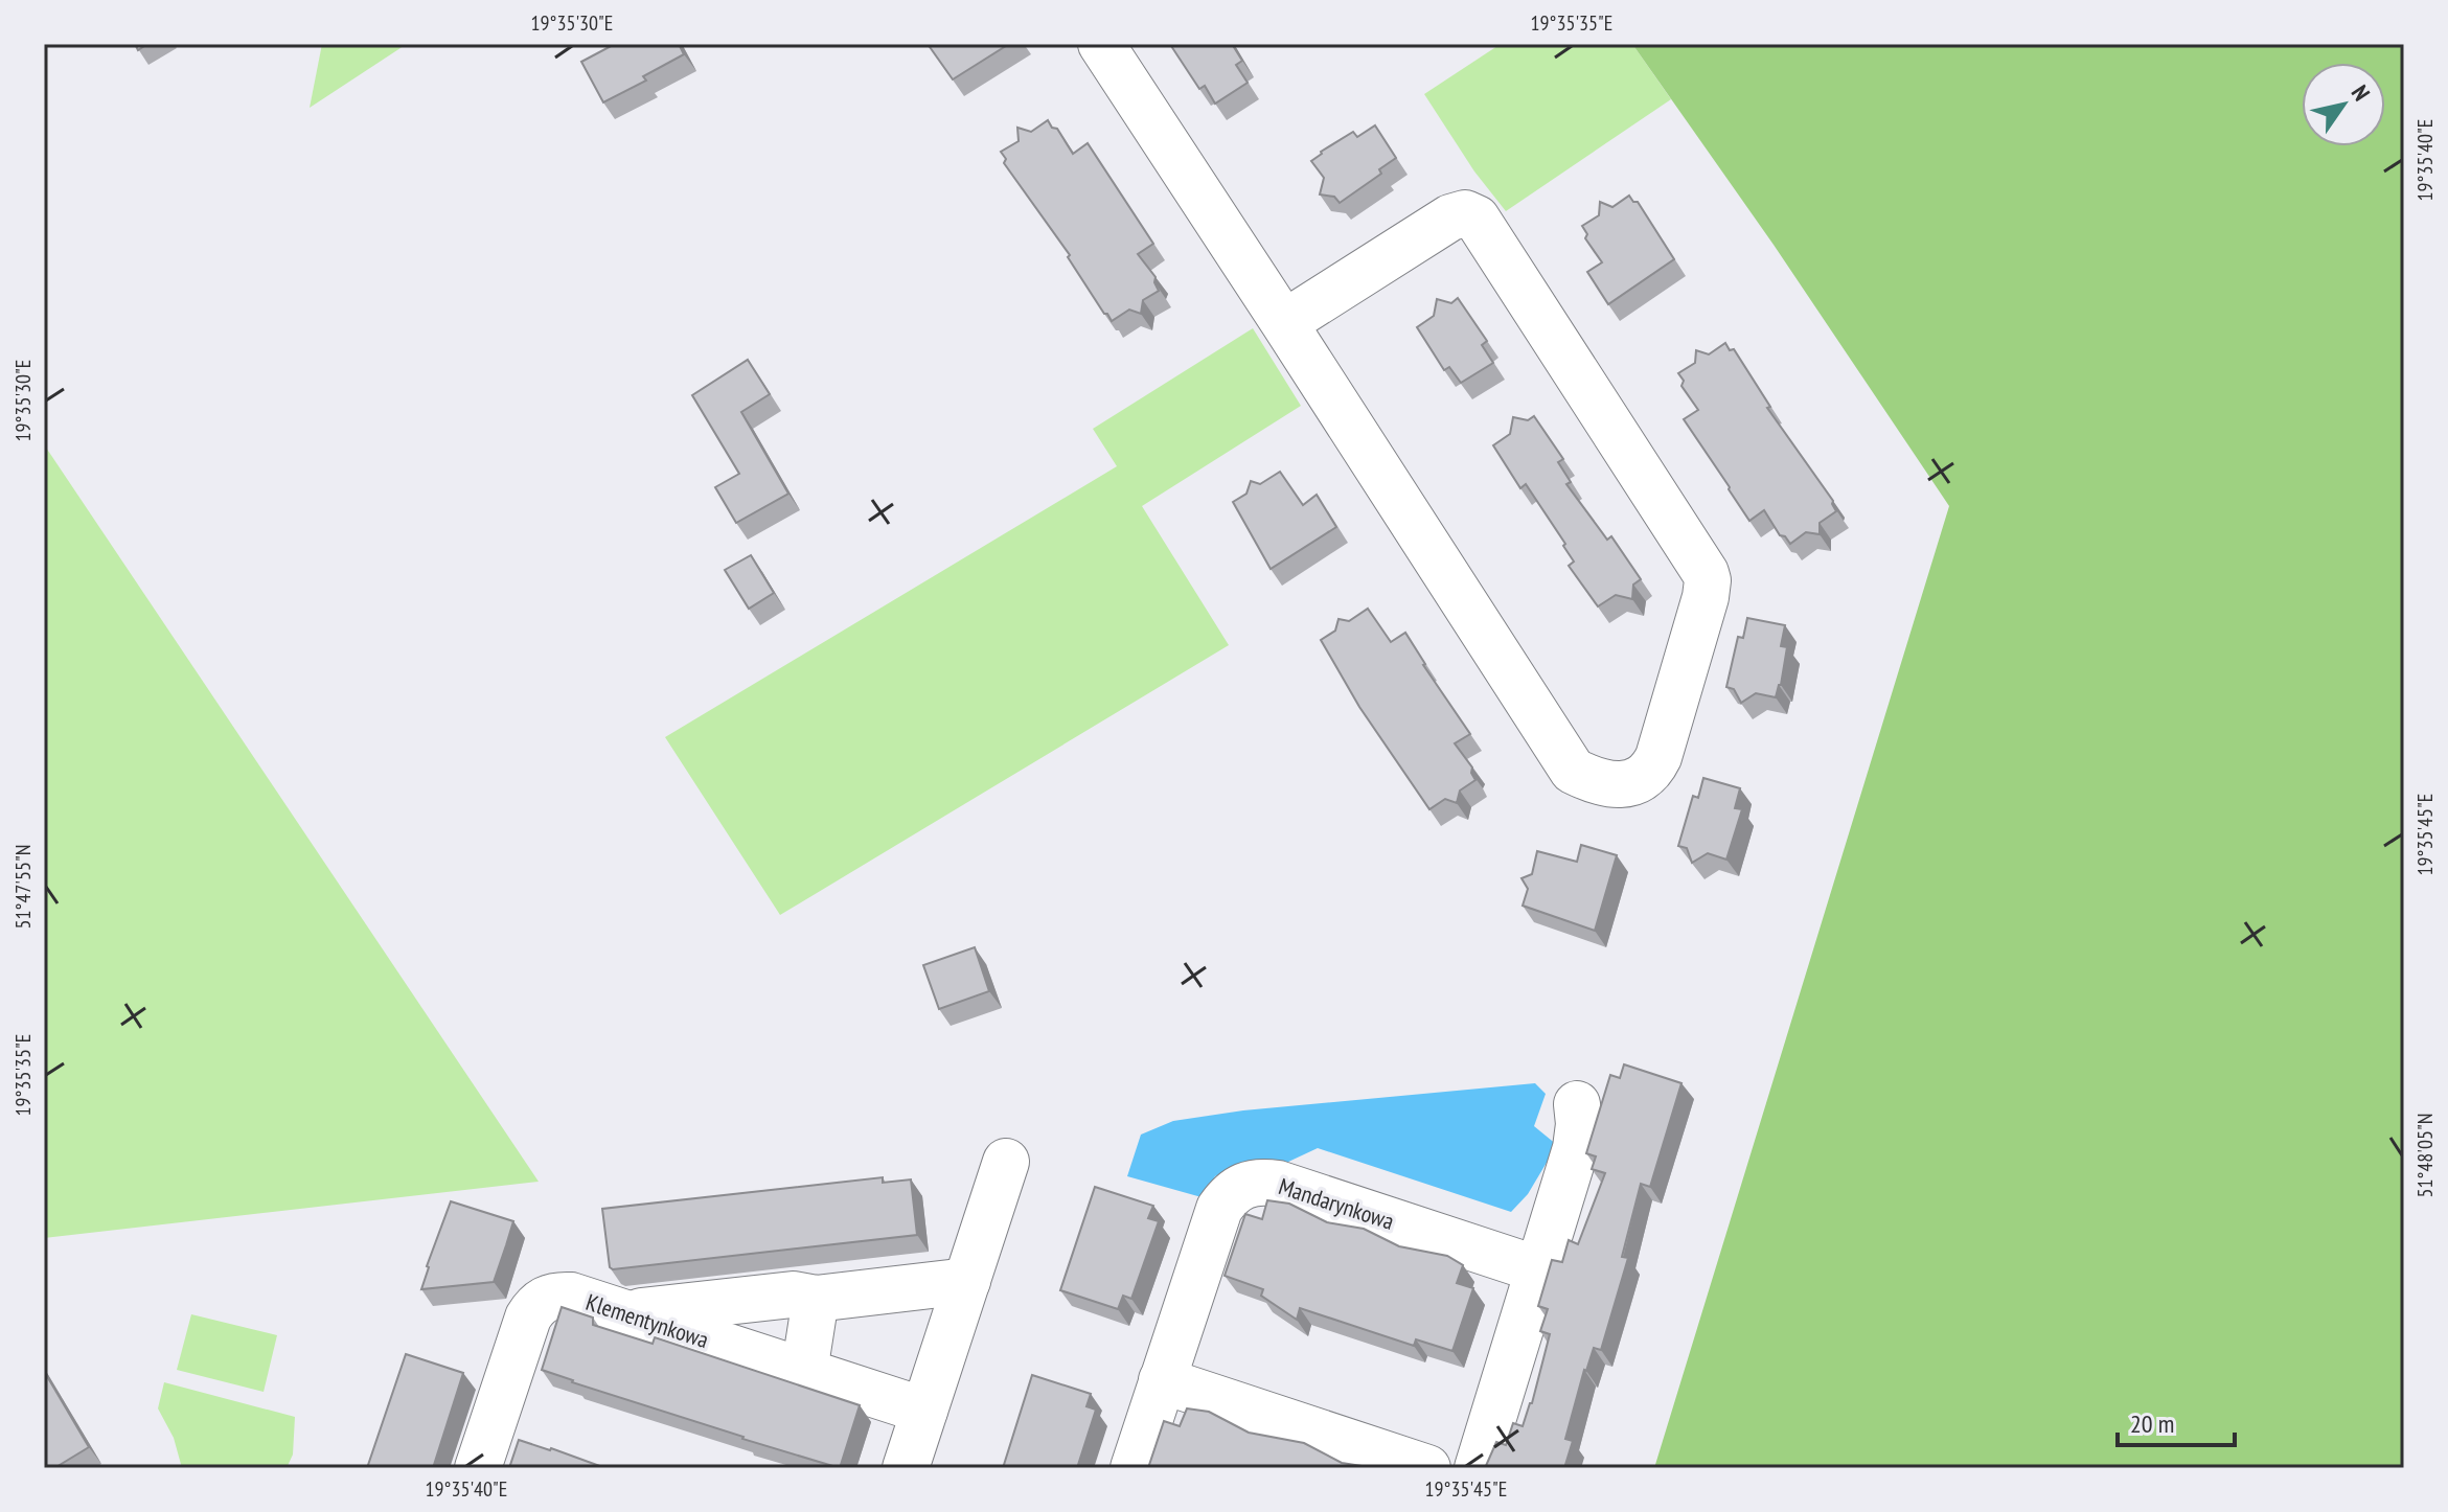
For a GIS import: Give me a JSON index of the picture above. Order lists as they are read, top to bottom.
{
  "streets": {
    "street": ["Mandarynkowa", "Klementynkowa"]
  },
  "scale_bar": "20 m",
  "north": "top right",
  "coordinates": [
    "19°35'30\"E",
    "19°35'35\"E",
    "19°35'40\"E",
    "19°35'45\"E",
    "51°47'55\"N",
    "51°48'05\"N"
  ]
}
